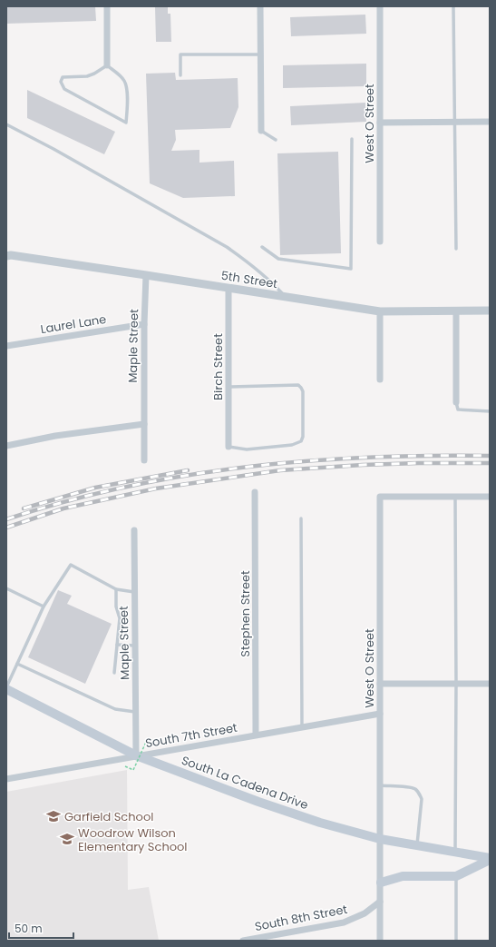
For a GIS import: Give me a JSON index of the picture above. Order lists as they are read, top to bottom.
{
  "streets": {
    "main road": ["South La Cadena Drive"],
    "street": [
      "West O Street",
      "5th Street",
      "Laurel Lane",
      "Maple Street",
      "Birch Street",
      "Stephen Street",
      "South 7th Street",
      "South 8th Street"
    ]
  },
  "crossings": [
    ["West O Street", "South 7th Street"],
    ["West O Street", "South La Cadena Drive"],
    ["West O Street", "South 8th Street"],
    ["5th Street", "Maple Street"],
    ["5th Street", "Birch Street"],
    ["Laurel Lane", "Maple Street"],
    ["Maple Street", "South 7th Street"],
    ["Maple Street", "South La Cadena Drive"],
    ["Stephen Street", "South 7th Street"],
    ["South 7th Street", "South La Cadena Drive"]
  ],
  "places": {
    "school or university": ["Garfield School", "Woodrow Wilson Elementary School"]
  },
  "scale_bar": "50 m"
}
